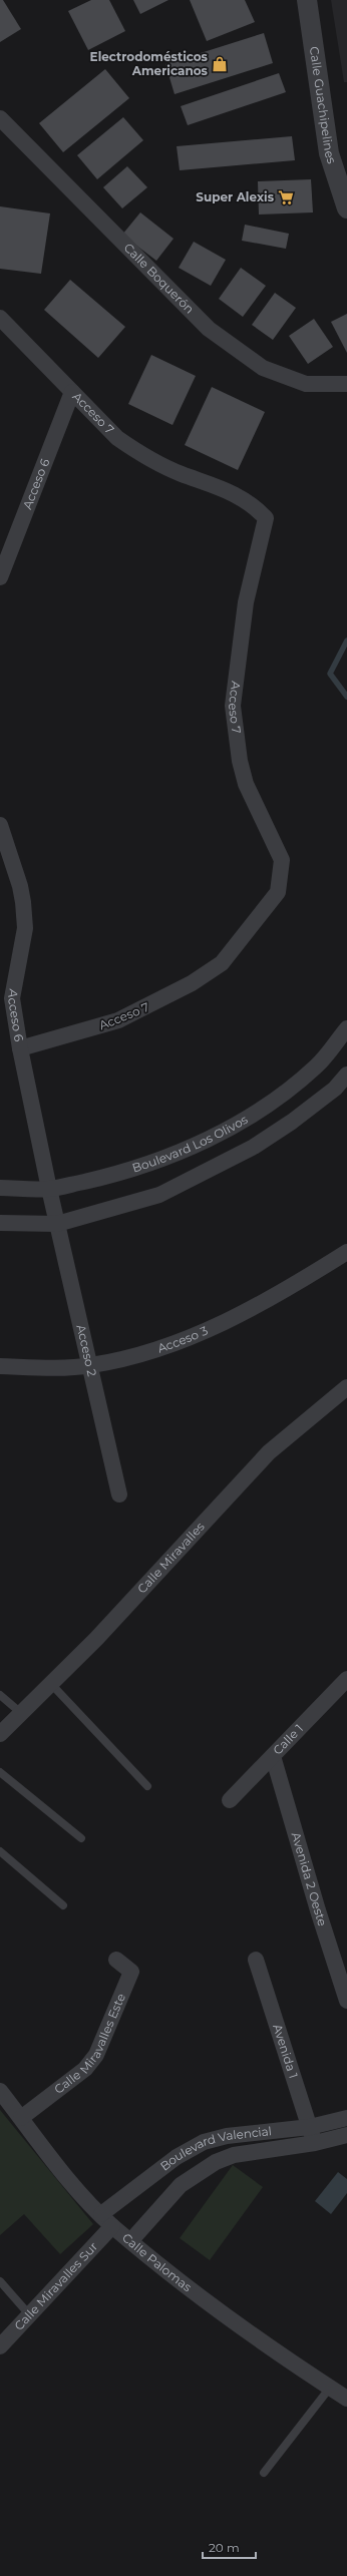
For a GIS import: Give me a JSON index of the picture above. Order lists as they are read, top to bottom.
{
  "streets": {
    "street": [
      "Calle Guachipelines",
      "Calle Boquerón",
      "Acceso 7",
      "Acceso 6",
      "Boulevard Los Olivos",
      "Acceso 3",
      "Acceso 2",
      "Calle Miravalles",
      "Calle 1",
      "Avenida 2 Oeste",
      "Calle Miravalles Este",
      "Avenida 1",
      "Boulevard Valencial",
      "Calle Palomas",
      "Calle Miravalles Sur"
    ]
  },
  "crossings": [
    ["Acceso 7", "Acceso 6"],
    ["Acceso 6", "Boulevard Los Olivos"],
    ["Acceso 6", "Acceso 2"],
    ["Acceso 3", "Acceso 2"],
    ["Calle 1", "Avenida 2 Oeste"],
    ["Calle Miravalles Este", "Calle Palomas"],
    ["Avenida 1", "Boulevard Valencial"],
    ["Boulevard Valencial", "Calle Palomas"],
    ["Calle Palomas", "Calle Miravalles Sur"]
  ],
  "places": {
    "shop": ["Electrodomésticos Americanos"],
    "supermarket": ["Super Alexis"]
  },
  "scale_bar": "20 m"
}
